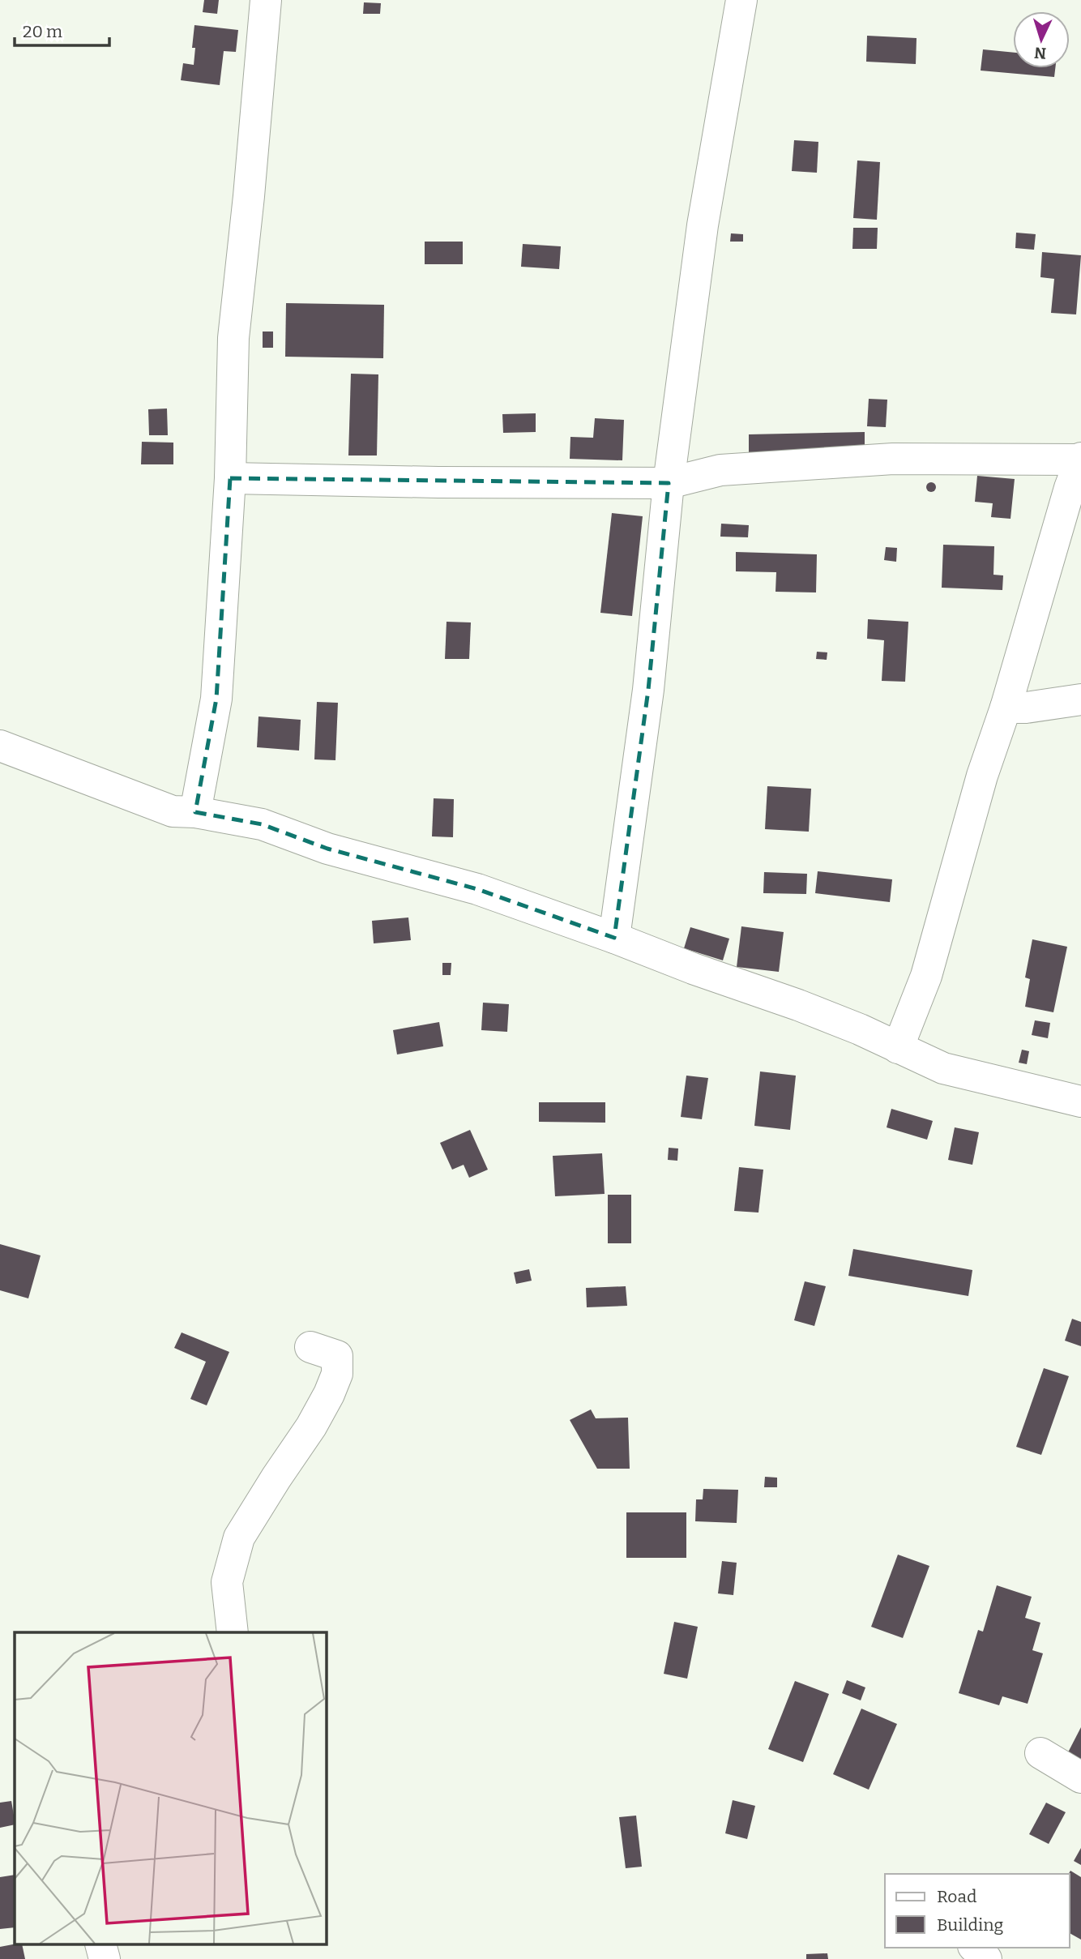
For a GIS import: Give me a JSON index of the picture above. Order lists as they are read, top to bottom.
{
  "legend": ["Road", "Building"],
  "scale_bar": "20 m",
  "north": "bottom"
}
